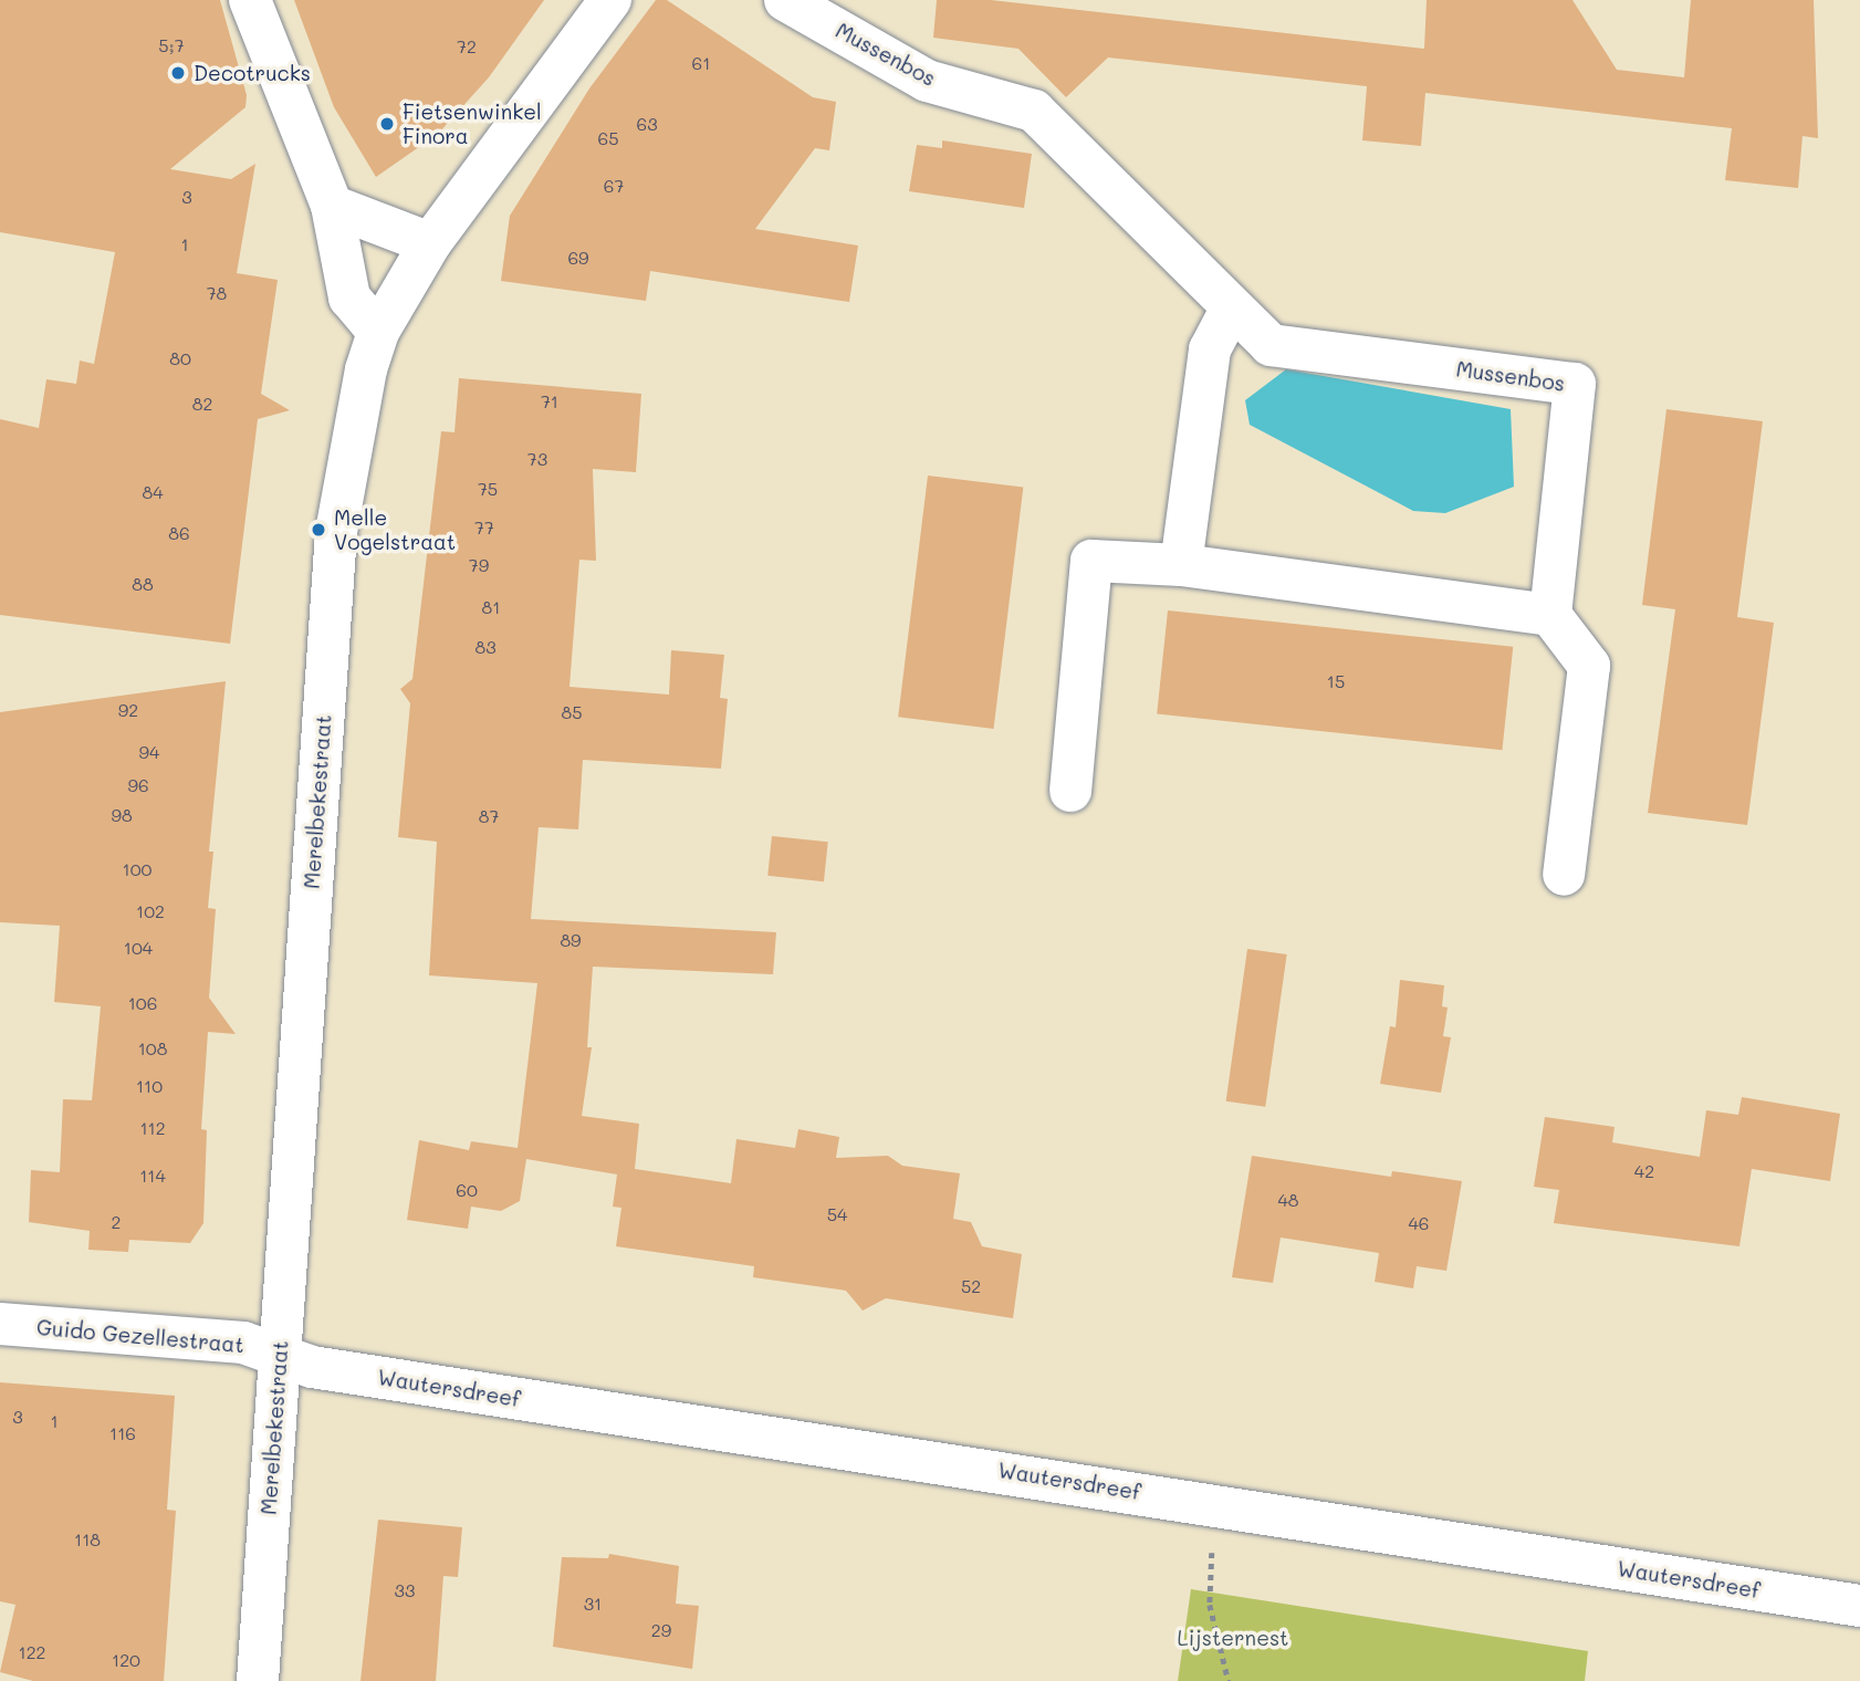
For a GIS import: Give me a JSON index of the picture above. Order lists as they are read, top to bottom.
{
  "streets": {
    "street": [
      "Mussenbos",
      "Merelbekestraat",
      "Guido Gezellestraat",
      "Wautersdreef"
    ]
  },
  "crossings": [
    ["Merelbekestraat", "Guido Gezellestraat"],
    ["Merelbekestraat", "Wautersdreef"],
    ["Guido Gezellestraat", "Wautersdreef"]
  ],
  "parks": ["Lijsternest"],
  "places": ["Decotrucks", "Fietsenwinkel Finora", "Melle Vogelstraat"],
  "house_numbers": [
    "5;7",
    "72",
    "61",
    "63",
    "65",
    "67",
    "3",
    "1",
    "69",
    "78",
    "80",
    "71",
    "82",
    "73",
    "75",
    "84",
    "77",
    "86",
    "79",
    "88",
    "81",
    "83",
    "15",
    "92",
    "85",
    "94",
    "96",
    "98",
    "87",
    "100",
    "102",
    "89",
    "104",
    "106",
    "108",
    "110",
    "112",
    "42",
    "114",
    "60",
    "48",
    "54",
    "2",
    "46",
    "52",
    "3",
    "1",
    "116",
    "118",
    "33",
    "31",
    "29",
    "122",
    "120"
  ]
}
